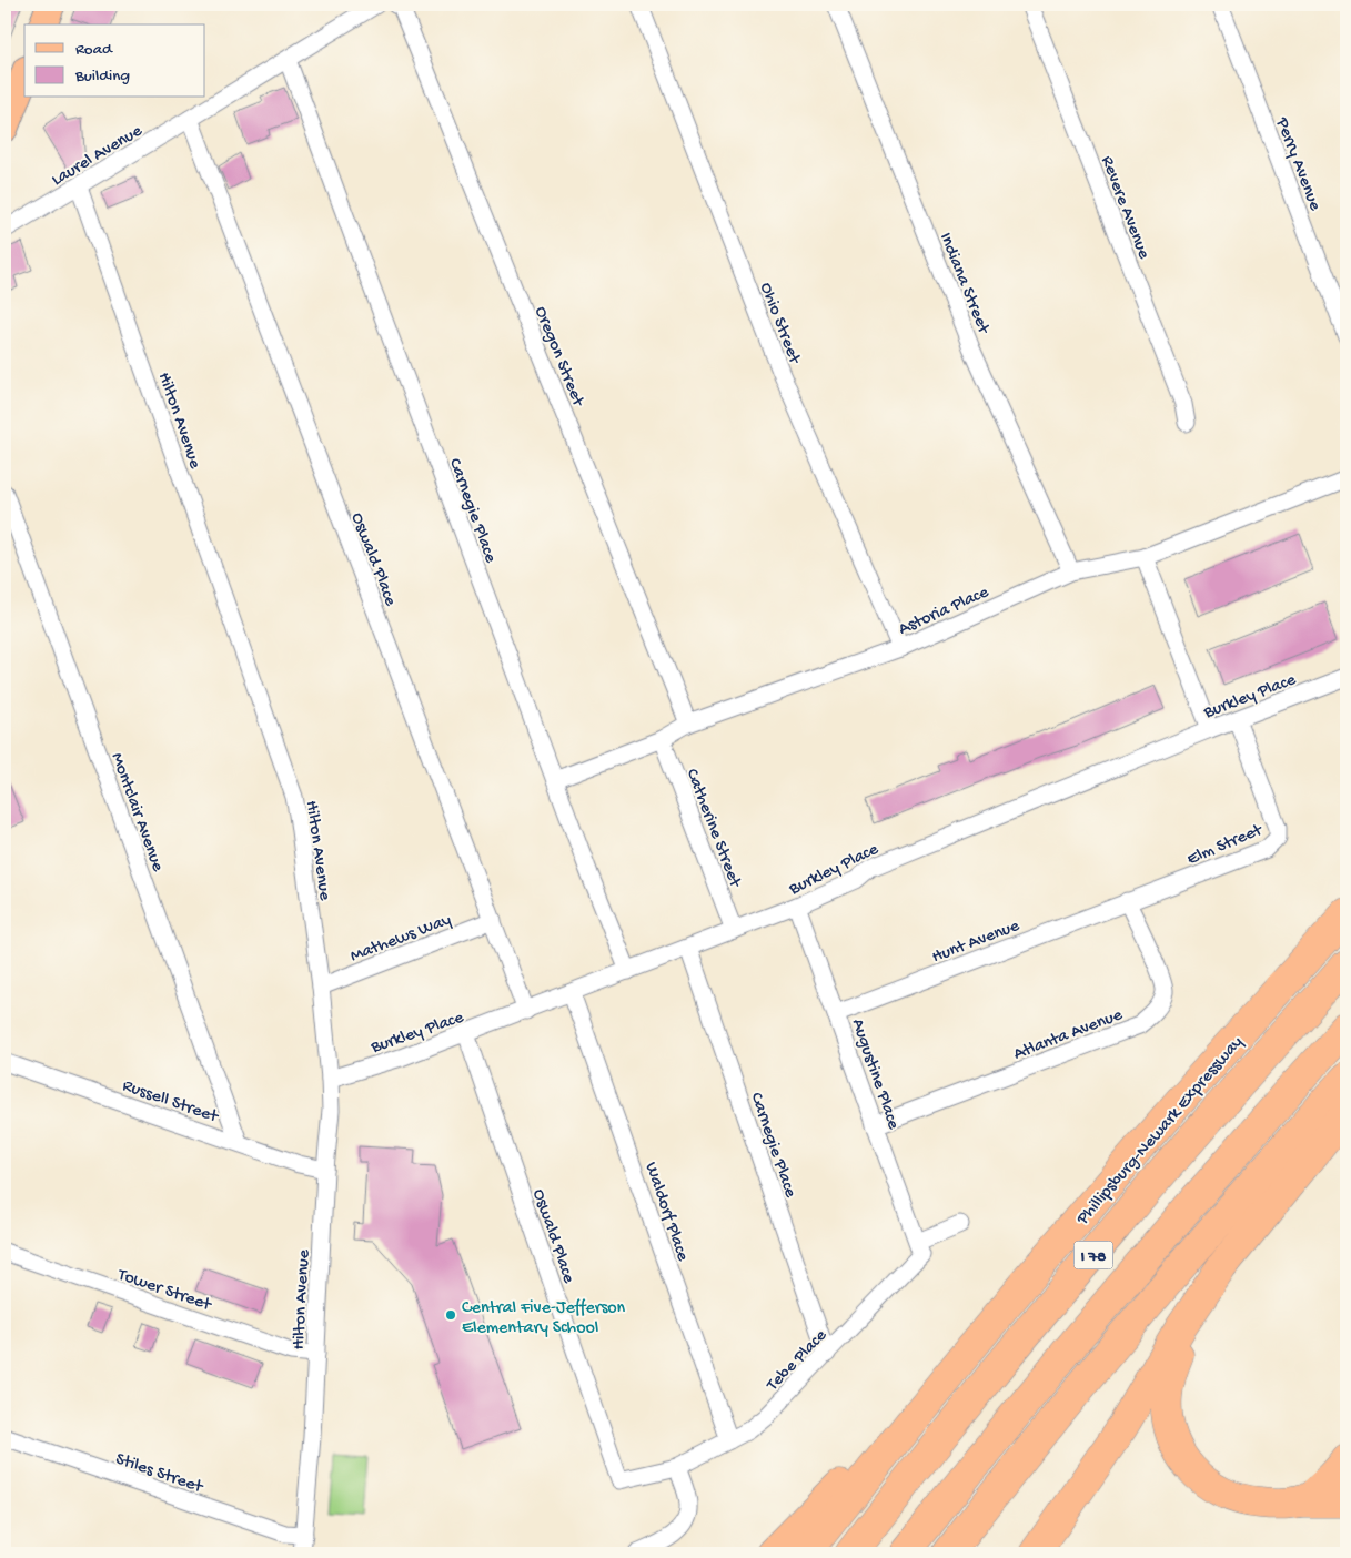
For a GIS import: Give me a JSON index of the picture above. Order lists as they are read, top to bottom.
{
  "streets": {
    "highway": ["Phillipsburg-Newark Expressway", "I 78"],
    "street": [
      "Laurel Avenue",
      "Perry Avenue",
      "Revere Avenue",
      "Indiana Street",
      "Ohio Street",
      "Oregon Street",
      "Hilton Avenue",
      "Carnegie Place",
      "Oswald Place",
      "Astoria Place",
      "Burkley Place",
      "Montclair Avenue",
      "Catherine Street",
      "Elm Street",
      "Mathews Way",
      "Hunt Avenue",
      "Atlanta Avenue",
      "Augustine Place",
      "Russell Street",
      "Waldorf Place",
      "Tower Street",
      "Tebe Place",
      "Stiles Street"
    ]
  },
  "crossings": [
    ["Laurel Avenue", "Hilton Avenue"],
    ["Laurel Avenue", "Carnegie Place"],
    ["Laurel Avenue", "Oswald Place"],
    ["Indiana Street", "Astoria Place"],
    ["Ohio Street", "Astoria Place"],
    ["Oregon Street", "Astoria Place"],
    ["Hilton Avenue", "Burkley Place"],
    ["Hilton Avenue", "Mathews Way"],
    ["Hilton Avenue", "Russell Street"],
    ["Hilton Avenue", "Tower Street"],
    ["Hilton Avenue", "Stiles Street"],
    ["Carnegie Place", "Astoria Place"],
    ["Carnegie Place", "Burkley Place"],
    ["Carnegie Place", "Tebe Place"],
    ["Oswald Place", "Burkley Place"],
    ["Oswald Place", "Mathews Way"],
    ["Oswald Place", "Tebe Place"],
    ["Astoria Place", "Catherine Street"],
    ["Burkley Place", "Catherine Street"],
    ["Burkley Place", "Elm Street"],
    ["Burkley Place", "Augustine Place"],
    ["Burkley Place", "Waldorf Place"],
    ["Montclair Avenue", "Russell Street"],
    ["Elm Street", "Hunt Avenue"],
    ["Elm Street", "Atlanta Avenue"],
    ["Hunt Avenue", "Atlanta Avenue"],
    ["Hunt Avenue", "Augustine Place"],
    ["Atlanta Avenue", "Augustine Place"],
    ["Augustine Place", "Tebe Place"],
    ["Waldorf Place", "Tebe Place"]
  ],
  "places": ["Central Five-Jefferson Elementary School"],
  "legend": ["Road", "Building"]
}
